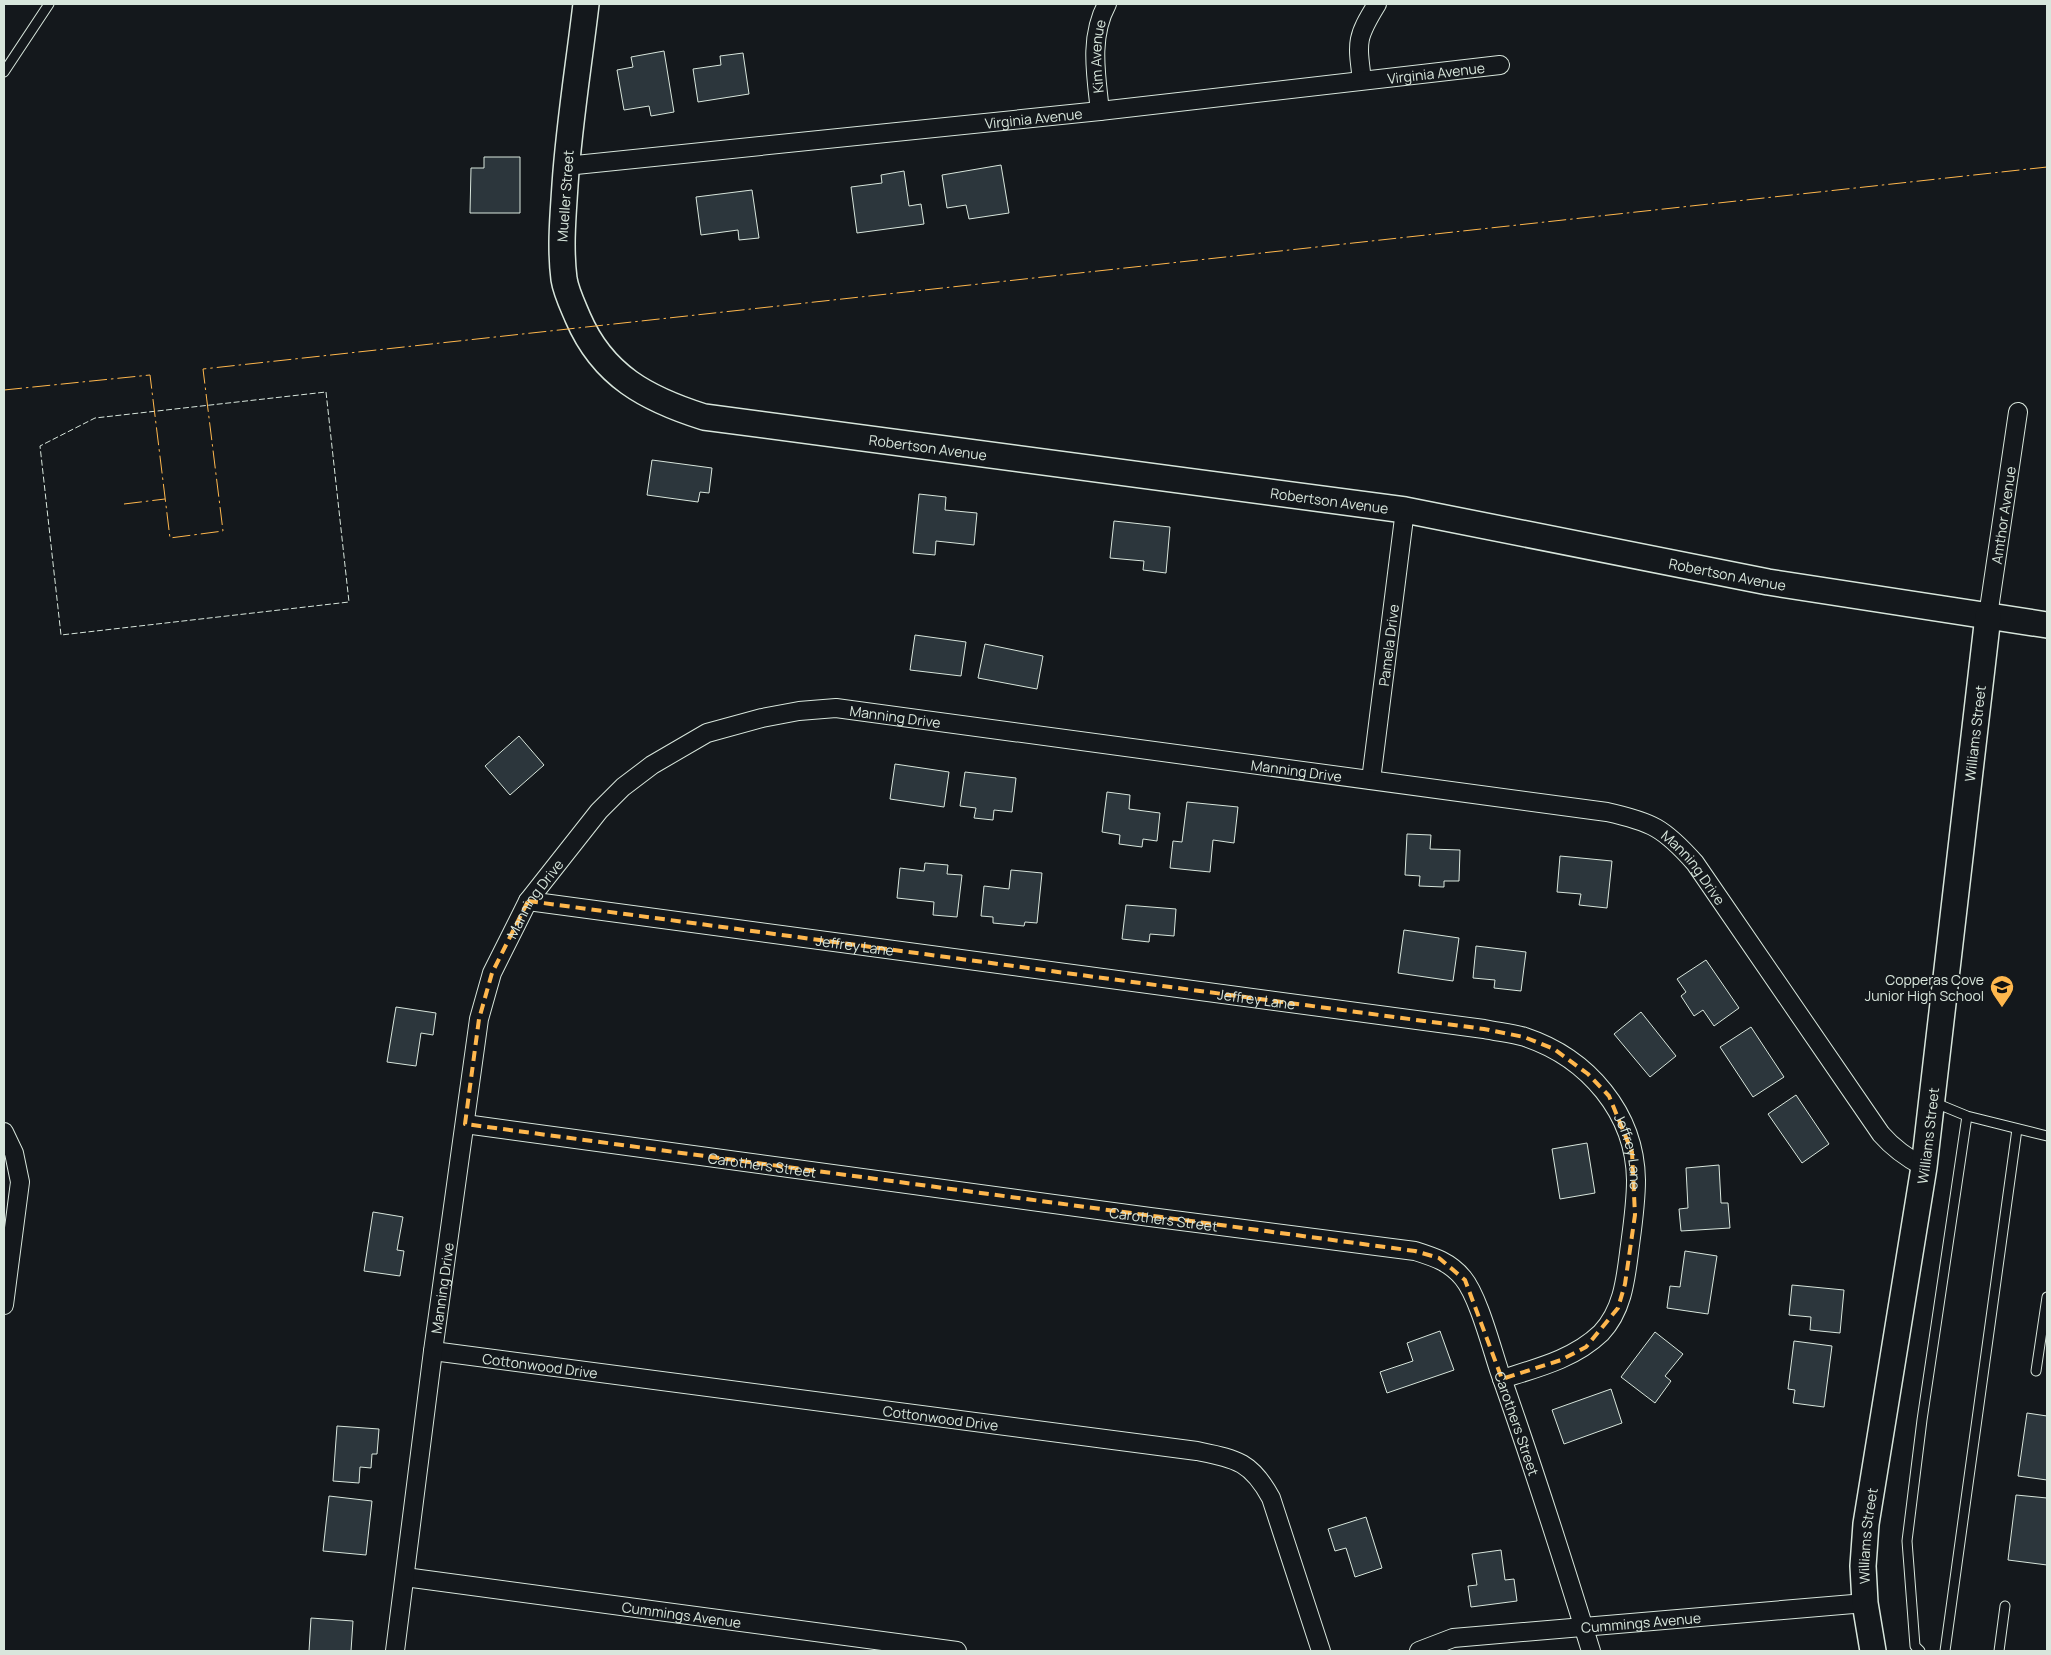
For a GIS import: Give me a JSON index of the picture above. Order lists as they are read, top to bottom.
{
  "streets": {
    "street": [
      "Kim Avenue",
      "Virginia Avenue",
      "Mueller Street",
      "Robertson Avenue",
      "Amthor Avenue",
      "Pamela Drive",
      "Manning Drive",
      "Williams Street",
      "Jeffrey Lane",
      "Carothers Street",
      "Cottonwood Drive",
      "Cummings Avenue"
    ]
  },
  "crossings": [
    ["Kim Avenue", "Virginia Avenue"],
    ["Virginia Avenue", "Mueller Street"],
    ["Mueller Street", "Robertson Avenue"],
    ["Robertson Avenue", "Amthor Avenue"],
    ["Robertson Avenue", "Pamela Drive"],
    ["Robertson Avenue", "Williams Street"],
    ["Amthor Avenue", "Williams Street"],
    ["Pamela Drive", "Manning Drive"],
    ["Manning Drive", "Williams Street"],
    ["Manning Drive", "Jeffrey Lane"],
    ["Manning Drive", "Carothers Street"],
    ["Manning Drive", "Cottonwood Drive"],
    ["Manning Drive", "Cummings Avenue"],
    ["Williams Street", "Cummings Avenue"],
    ["Jeffrey Lane", "Carothers Street"],
    ["Carothers Street", "Cummings Avenue"]
  ],
  "places": {
    "school or university": ["Copperas Cove Junior High School"]
  }
}
